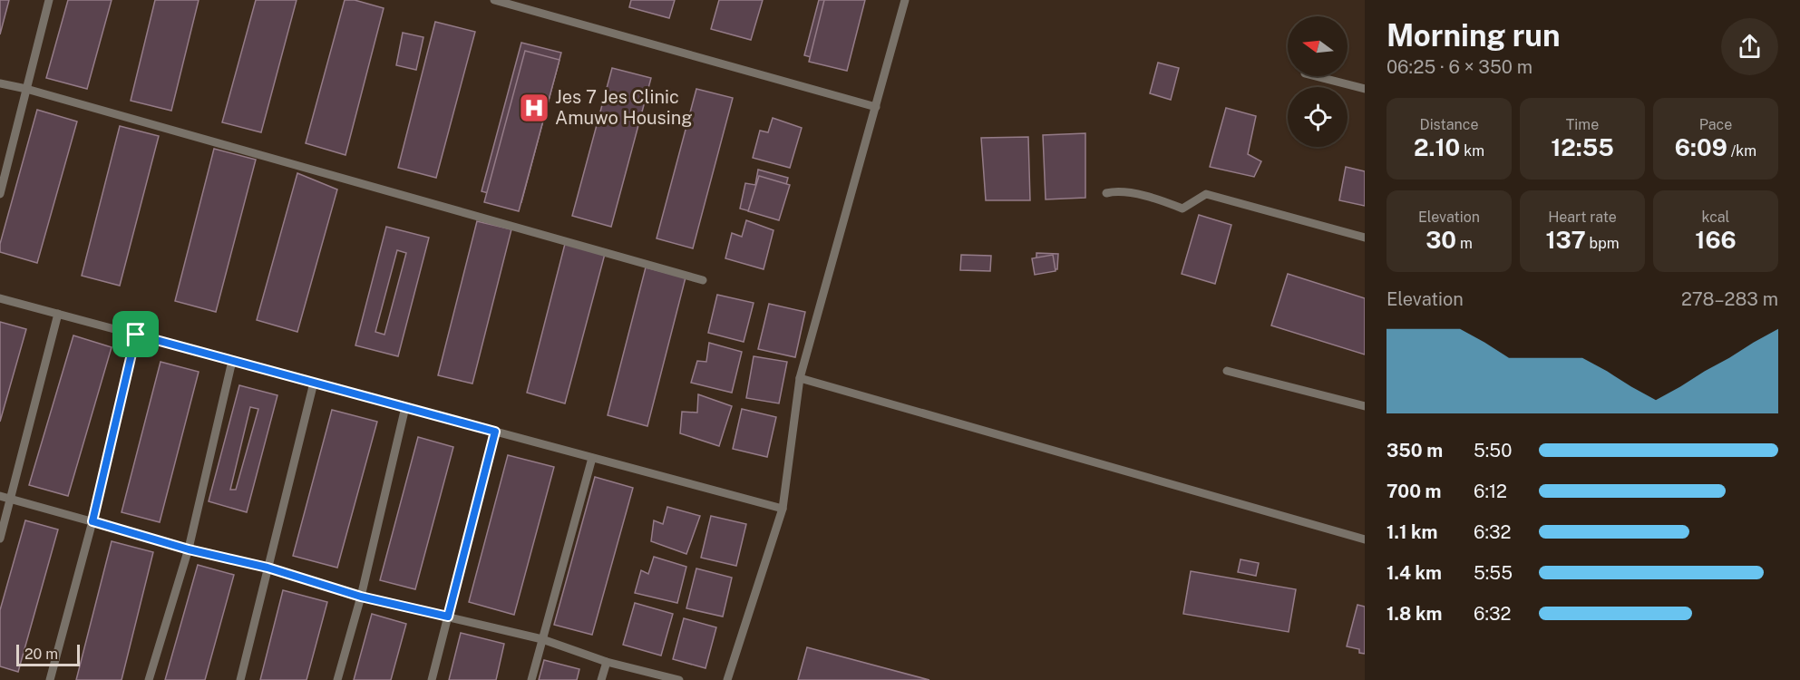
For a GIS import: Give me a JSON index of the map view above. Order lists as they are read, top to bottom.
{
  "places": {
    "hospital": ["Jes 7 Jes Clinic Amuwo Housing"]
  },
  "scale_bar": "20 m",
  "north": "left",
  "page": {
    "heading": ["Morning run", "06:25 · 6 × 350 m"],
    "stats": [
      ["Distance", "2.10 km"],
      ["Time", "12:55"],
      ["Pace", "6:09 /km"],
      ["Elevation", "30 m"],
      ["Heart rate", "137 bpm"],
      ["kcal", "166"]
    ],
    "chart": ["Elevation", "278–283 m"],
    "list": [
      {
        "name": "350 m",
        "note": "5:50"
      },
      {
        "name": "700 m",
        "note": "6:12"
      },
      {
        "name": "1.1 km",
        "note": "6:32"
      },
      {
        "name": "1.4 km",
        "note": "5:55"
      },
      {
        "name": "1.8 km",
        "note": "6:32"
      }
    ],
    "scale": "20 m"
  }
}
